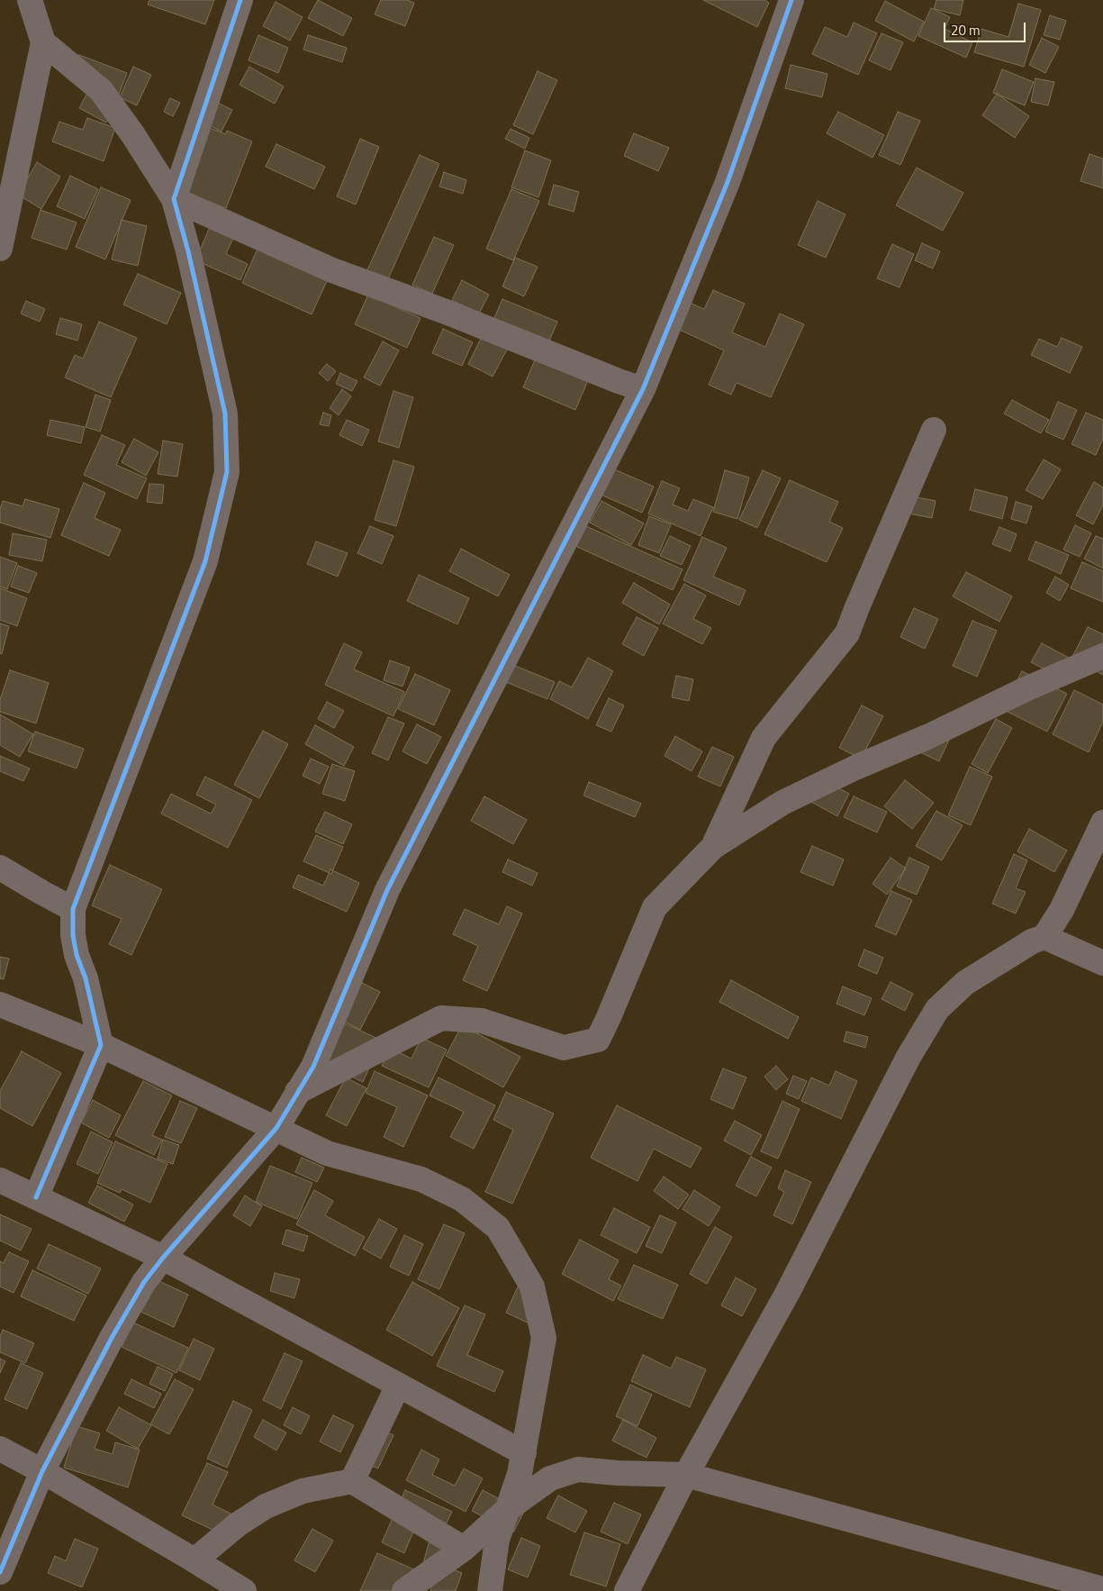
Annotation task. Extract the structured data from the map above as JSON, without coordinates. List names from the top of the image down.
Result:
{
  "scale_bar": "20 m"
}
